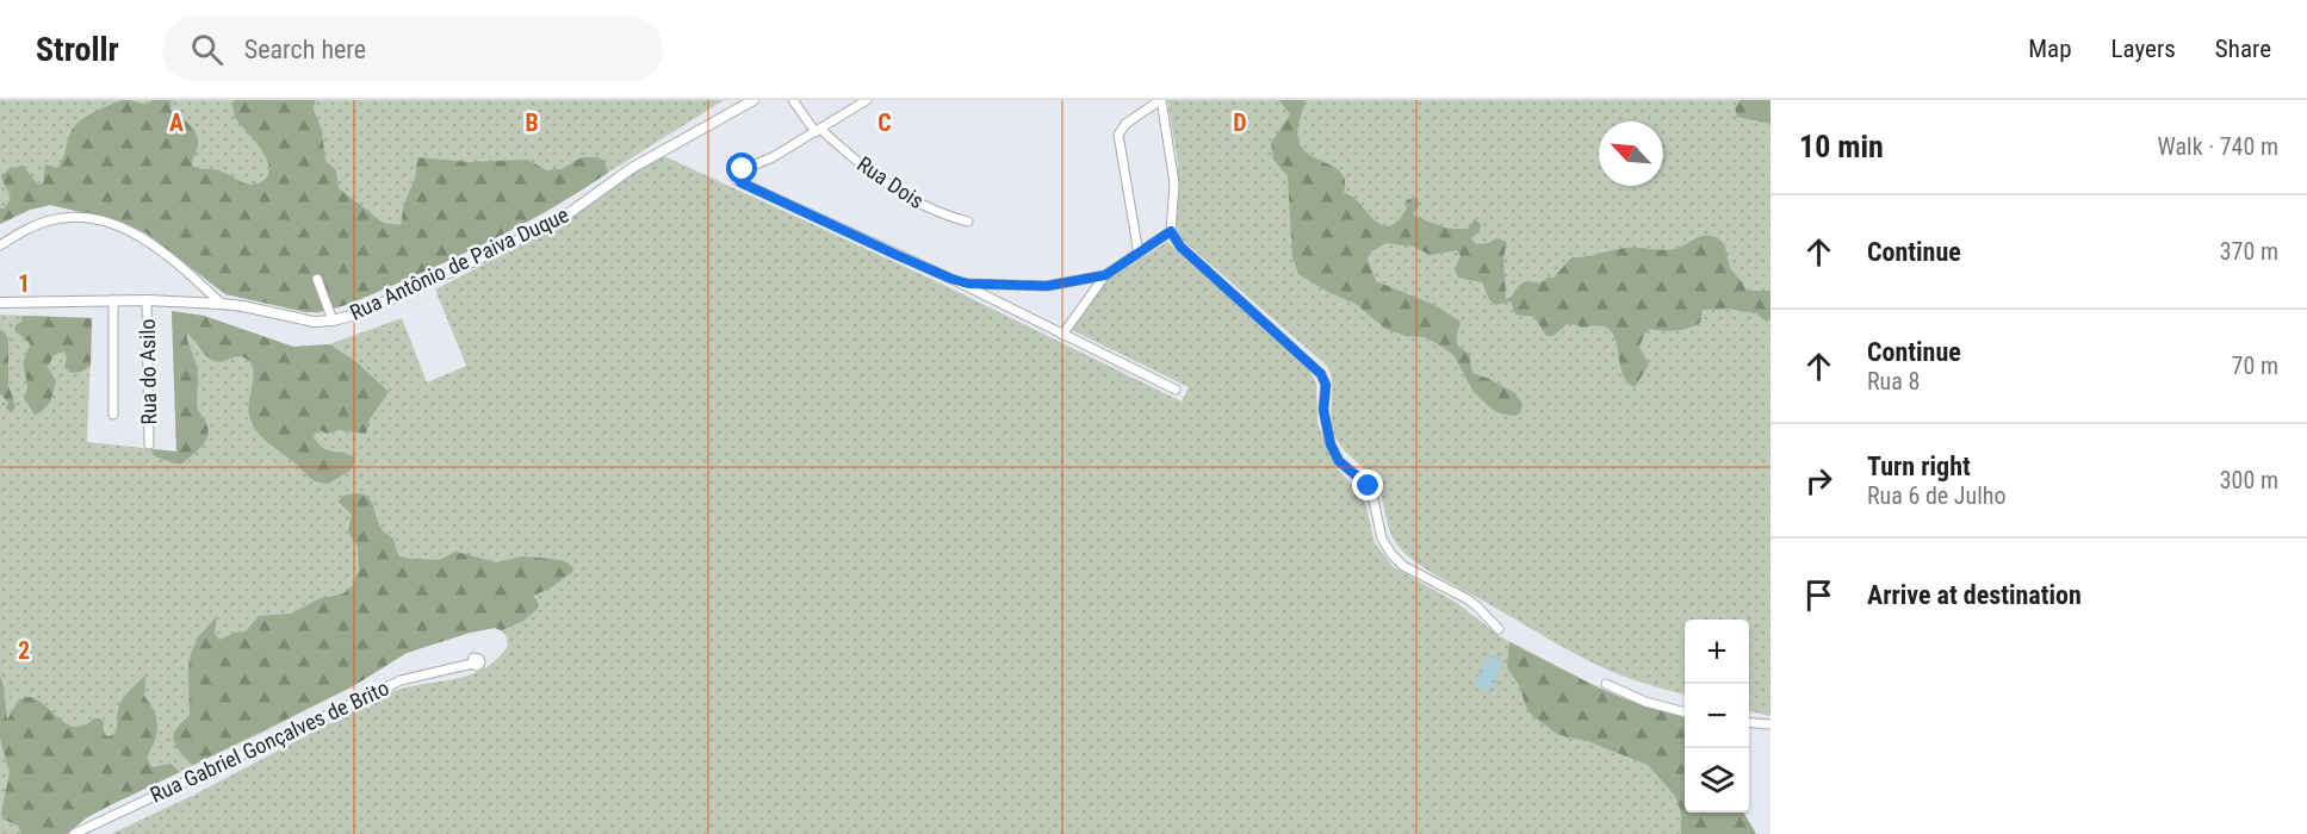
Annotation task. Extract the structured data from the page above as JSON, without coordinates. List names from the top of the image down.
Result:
{
  "streets": {
    "street": [
      "Rua Dois",
      "Rua Antônio de Paiva Duque",
      "Rua do Asilo",
      "Rua Gabriel Gonçalves de Brito"
    ]
  },
  "crossings": [
    ["Rua Antônio de Paiva Duque", "Rua do Asilo"]
  ],
  "north": "top left",
  "page": {
    "header": "Strollr",
    "search": "Search here",
    "nav": ["Map", "Layers", "Share"],
    "heading": ["10 min", "Walk · 740 m"],
    "list": [
      ["Continue", "370 m"],
      ["Continue", "Rua 8", "70 m"],
      ["Turn right", "Rua 6 de Julho", "300 m"],
      "Arrive at destination"
    ],
    "map_buttons": ["+", "−"]
  },
  "grid": {
    "columns": [
      "A",
      "B",
      "C",
      "D"
    ],
    "rows": ["1", "2"]
  }
}
